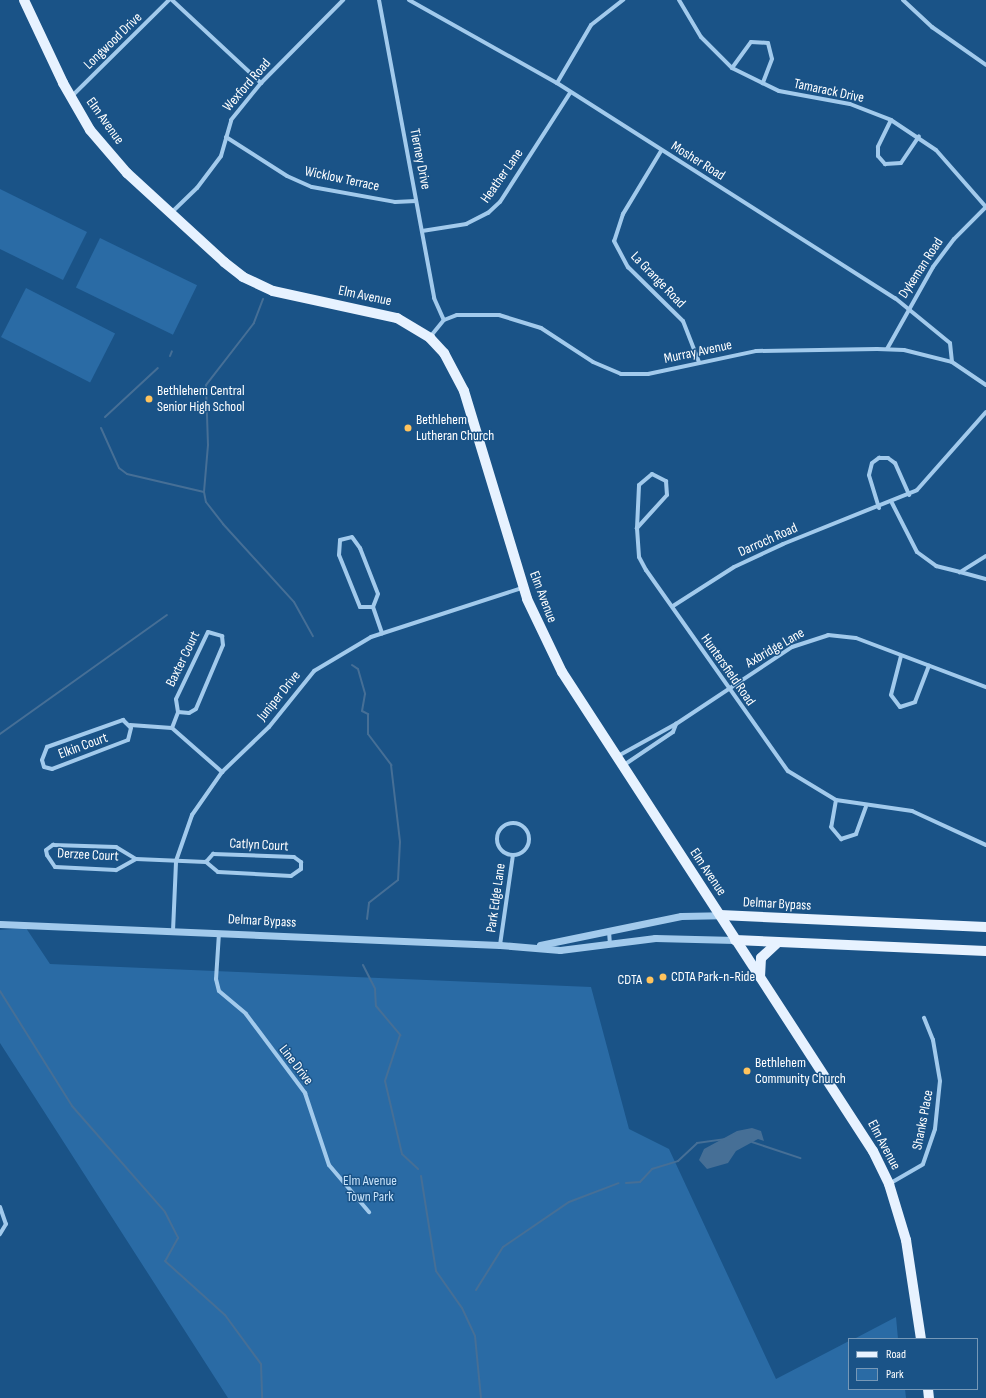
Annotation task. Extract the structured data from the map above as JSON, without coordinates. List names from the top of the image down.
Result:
{
  "streets": {
    "main road": ["Elm Avenue", "Delmar Bypass"],
    "street": [
      "Longwood Drive",
      "Wexford Road",
      "Tamarack Drive",
      "Tierney Drive",
      "Mosher Road",
      "Heather Lane",
      "Wicklow Terrace",
      "Dykeman Road",
      "La Grange Road",
      "Murray Avenue",
      "Darroch Road",
      "Axbridge Lane",
      "Baxter Court",
      "Huntersfield Road",
      "Juniper Drive",
      "Elkin Court",
      "Catlyn Court",
      "Derzee Court",
      "Park Edge Lane",
      "Line Drive",
      "Shanks Place"
    ]
  },
  "crossings": [
    ["Longwood Drive", "Elm Avenue"],
    ["Wexford Road", "Elm Avenue"],
    ["Wexford Road", "Wicklow Terrace"],
    ["Tamarack Drive", "Dykeman Road"],
    ["Elm Avenue", "Axbridge Lane"],
    ["Elm Avenue", "Juniper Drive"],
    ["Elm Avenue", "Delmar Bypass"],
    ["Elm Avenue", "Shanks Place"],
    ["Tierney Drive", "Heather Lane"],
    ["Tierney Drive", "Wicklow Terrace"],
    ["Tierney Drive", "Murray Avenue"],
    ["Mosher Road", "Heather Lane"],
    ["Mosher Road", "Dykeman Road"],
    ["Mosher Road", "La Grange Road"],
    ["Mosher Road", "Murray Avenue"],
    ["Dykeman Road", "Murray Avenue"],
    ["La Grange Road", "Murray Avenue"],
    ["Darroch Road", "Huntersfield Road"],
    ["Axbridge Lane", "Huntersfield Road"],
    ["Baxter Court", "Elkin Court"],
    ["Juniper Drive", "Catlyn Court"],
    ["Juniper Drive", "Derzee Court"],
    ["Juniper Drive", "Delmar Bypass"],
    ["Catlyn Court", "Derzee Court"],
    ["Park Edge Lane", "Delmar Bypass"],
    ["Delmar Bypass", "Line Drive"]
  ],
  "parks": ["Elm Avenue Town Park"],
  "places": [
    "Bethlehem Central Senior High School",
    "Bethlehem Lutheran Church",
    "CDTA Park-n-Ride",
    "CDTA",
    "Bethlehem Community Church"
  ],
  "legend": ["Road", "Park"]
}
